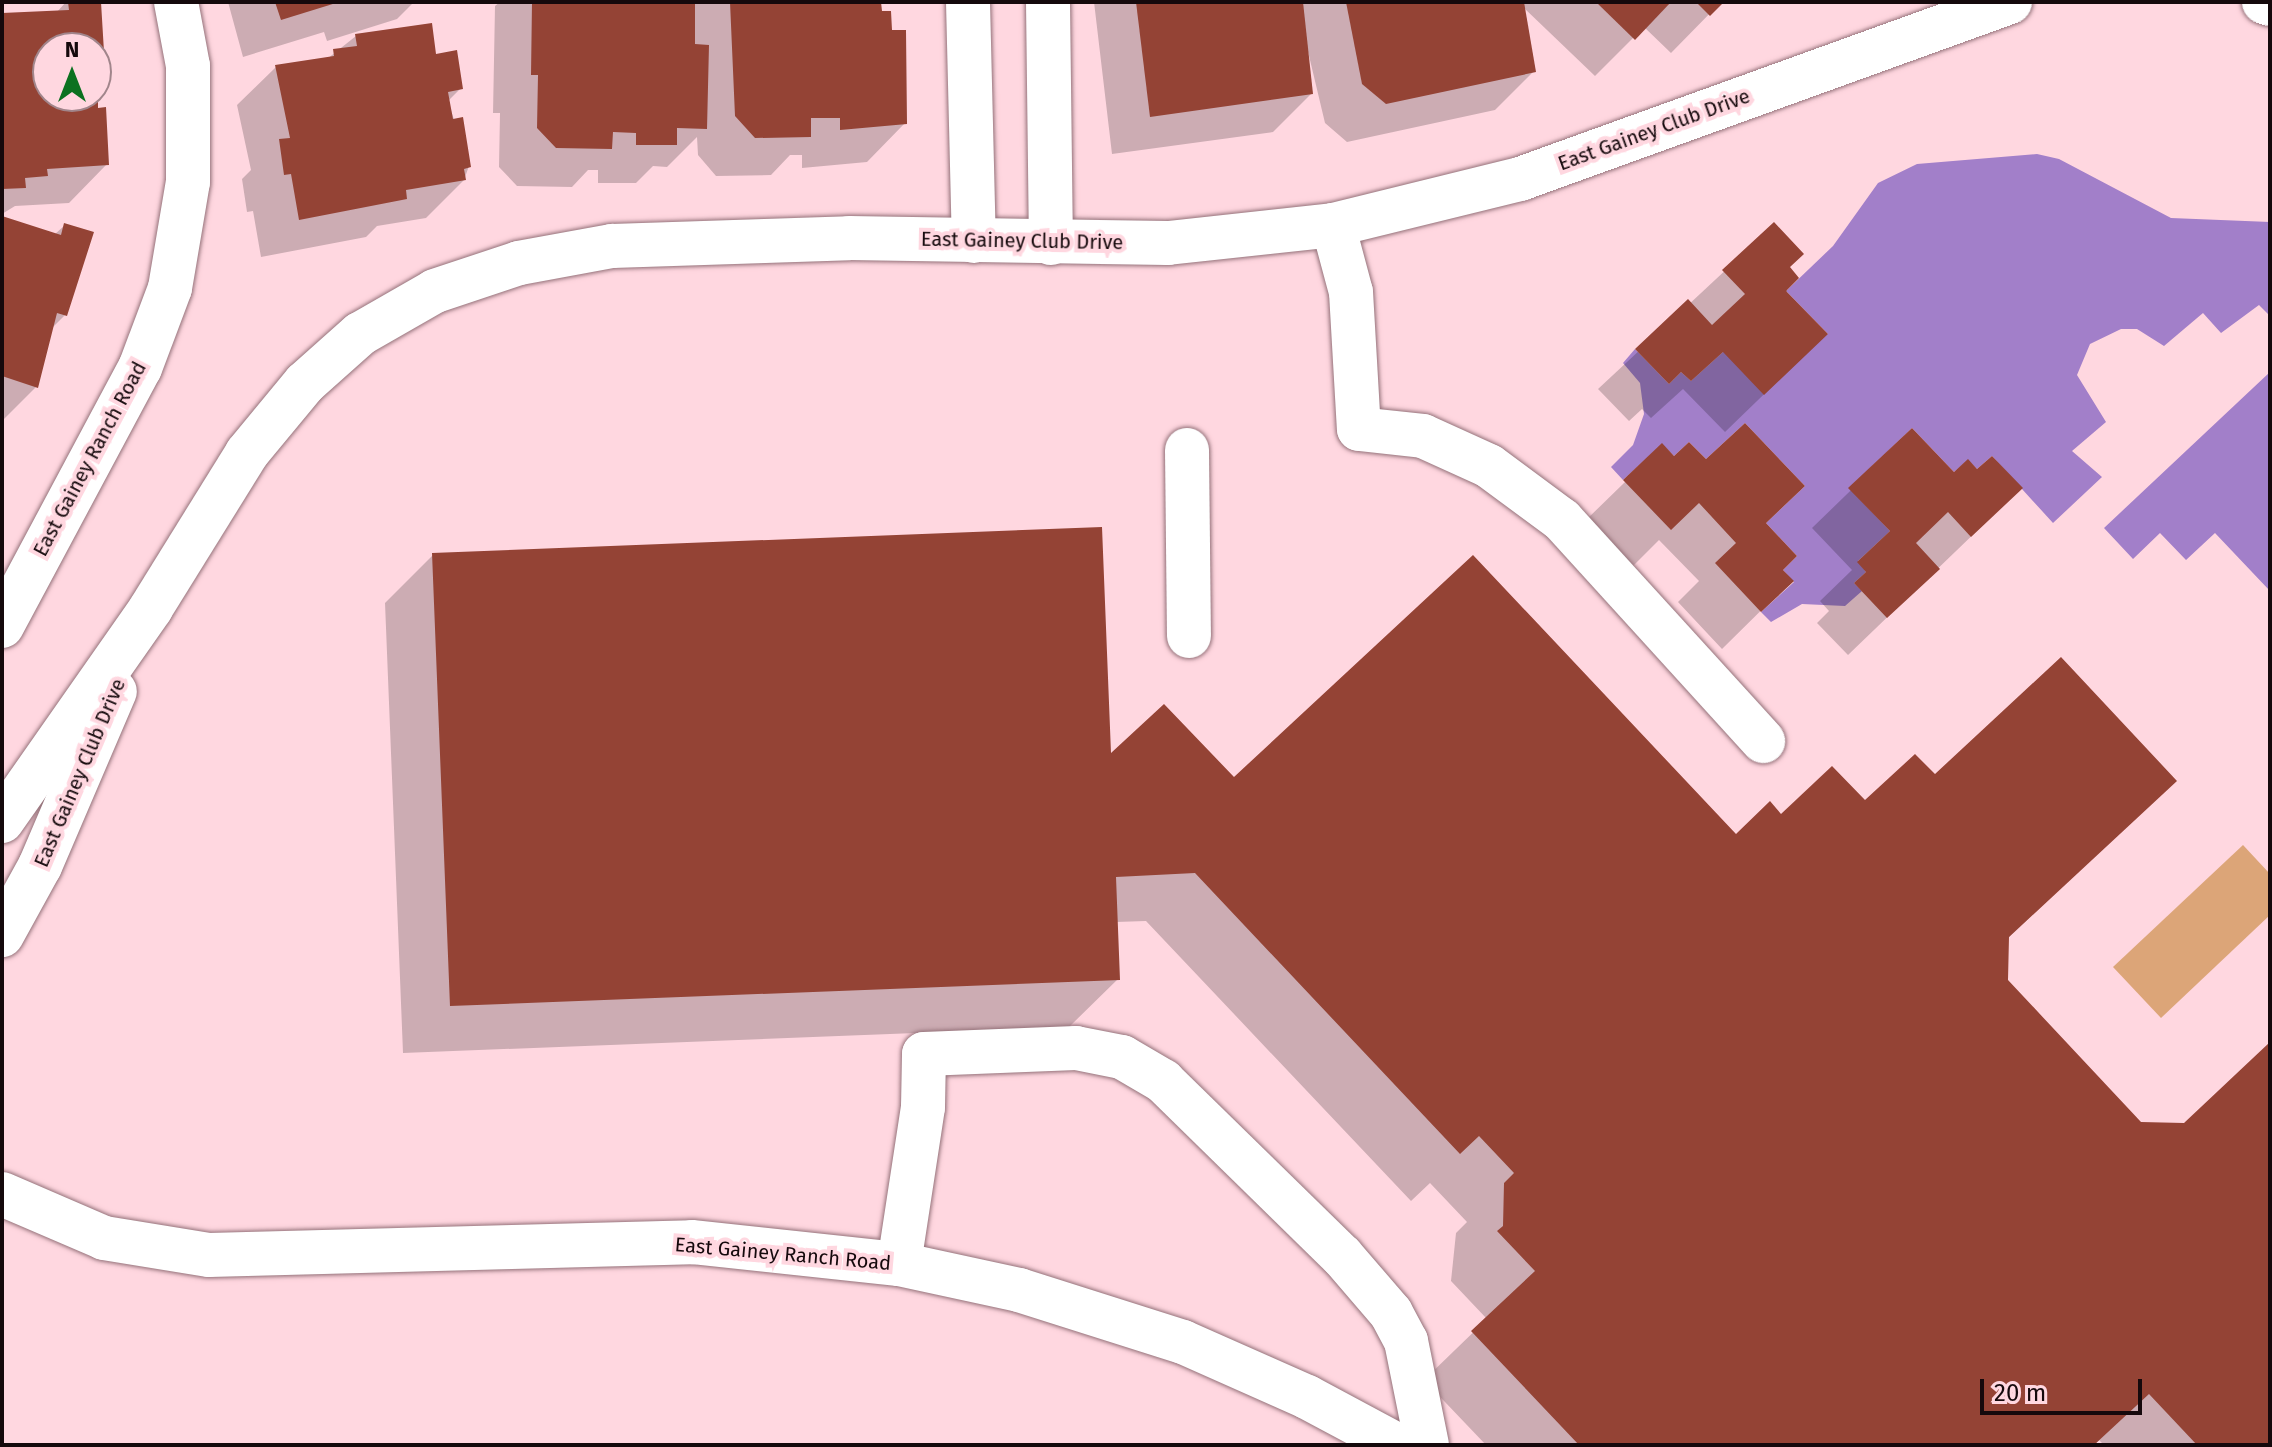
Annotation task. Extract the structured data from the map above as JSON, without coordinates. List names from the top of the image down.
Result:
{
  "streets": {
    "street": ["East Gainey Club Drive", "East Gainey Ranch Road"]
  },
  "scale_bar": "20 m",
  "north": "top"
}
